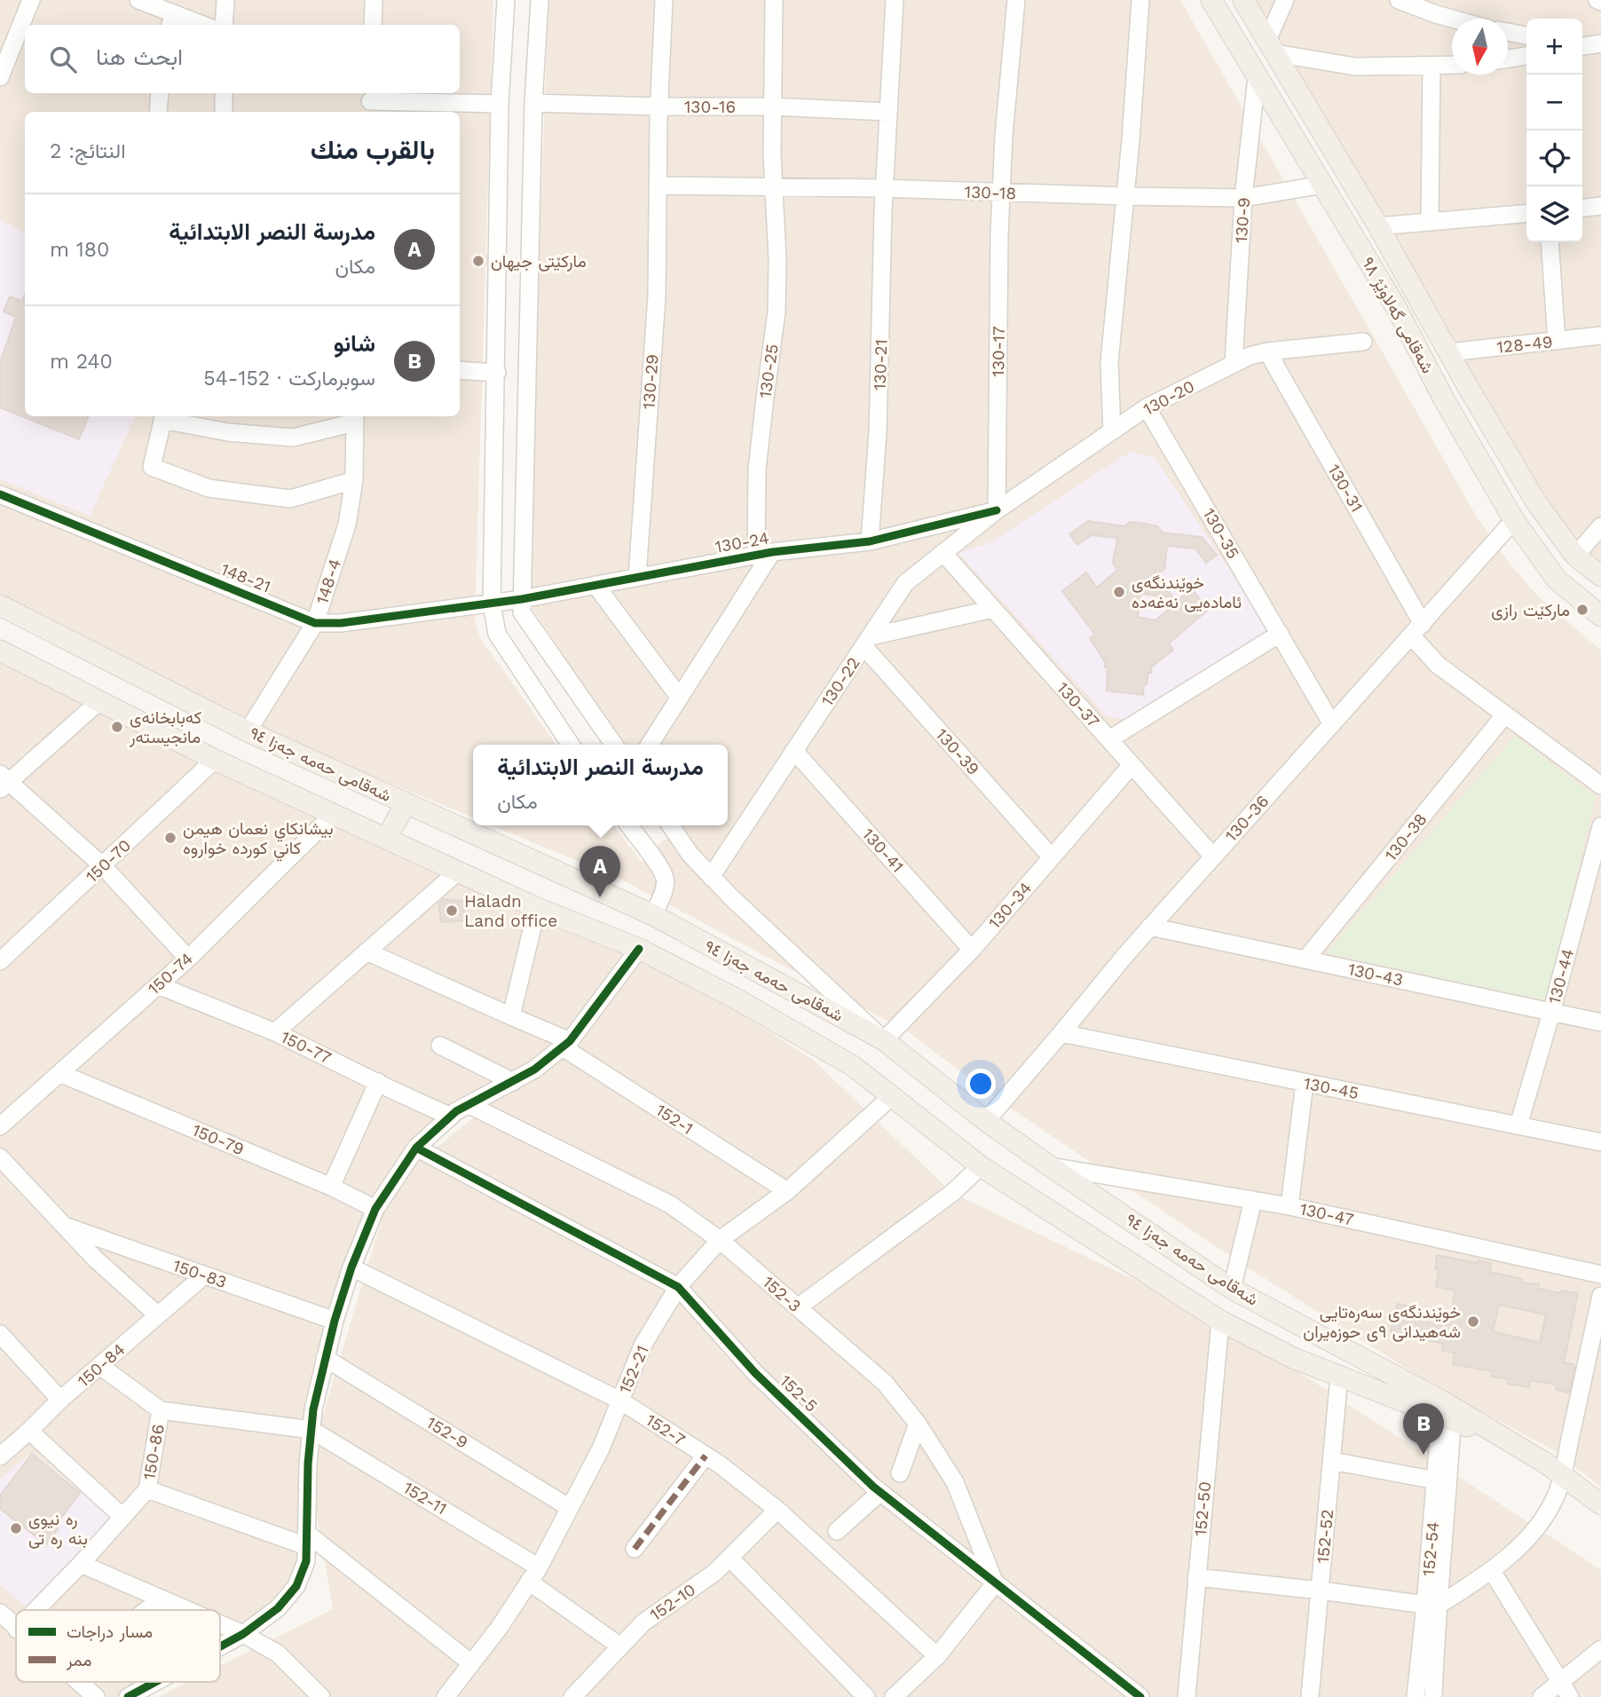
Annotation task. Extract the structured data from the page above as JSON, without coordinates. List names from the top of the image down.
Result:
{
  "streets": {
    "main road": ["شەقامی گەلاوێژ ٩٨", "شەقامی حەمە جەزا ٩٤"],
    "street": [
      "130-16",
      "130-18",
      "130-9",
      "128-49",
      "130-17",
      "130-21",
      "130-25",
      "130-29",
      "130-20",
      "130-31",
      "130-35",
      "130-24",
      "148-21",
      "148-4",
      "130-22",
      "130-37",
      "130-39",
      "130-36",
      "130-38",
      "130-41",
      "150-70",
      "130-34",
      "150-74",
      "130-43",
      "130-44",
      "150-77",
      "130-45",
      "152-1",
      "150-79",
      "130-47",
      "150-83",
      "152-3",
      "150-84",
      "152-21",
      "152-5",
      "152-7",
      "152-9",
      "150-86",
      "152-11",
      "152-50",
      "152-52",
      "152-54",
      "152-10"
    ]
  },
  "crossings": [
    ["130-16", "130-21"],
    ["130-16", "130-25"],
    ["130-16", "130-29"],
    ["130-18", "130-9"],
    ["130-18", "شەقامی گەلاوێژ ٩٨"],
    ["130-18", "130-17"],
    ["130-18", "130-21"],
    ["130-18", "130-25"],
    ["130-18", "130-29"],
    ["130-9", "شەقامی گەلاوێژ ٩٨"],
    ["130-9", "130-20"],
    ["شەقامی گەلاوێژ ٩٨", "128-49"],
    ["شەقامی گەلاوێژ ٩٨", "130-36"],
    ["130-17", "130-20"],
    ["130-17", "130-24"],
    ["130-17", "130-22"],
    ["130-21", "130-24"],
    ["130-25", "130-24"],
    ["130-29", "130-24"],
    ["130-20", "130-31"],
    ["130-20", "130-35"],
    ["130-20", "130-24"],
    ["130-20", "130-22"],
    ["130-31", "130-36"],
    ["130-31", "130-38"],
    ["130-35", "130-36"],
    ["130-24", "148-21"],
    ["130-24", "130-22"],
    ["148-21", "148-4"],
    ["148-4", "شەقامی حەمە جەزا ٩٤"],
    ["130-22", "130-37"],
    ["130-22", "130-39"],
    ["130-22", "130-41"],
    ["130-37", "130-36"],
    ["130-37", "130-34"],
    ["130-39", "130-34"],
    ["شەقامی حەمە جەزا ٩٤", "130-36"],
    ["شەقامی حەمە جەزا ٩٤", "150-70"],
    ["شەقامی حەمە جەزا ٩٤", "130-34"],
    ["شەقامی حەمە جەزا ٩٤", "150-74"],
    ["شەقامی حەمە جەزا ٩٤", "130-47"],
    ["شەقامی حەمە جەزا ٩٤", "152-21"],
    ["شەقامی حەمە جەزا ٩٤", "152-50"],
    ["شەقامی حەمە جەزا ٩٤", "152-52"],
    ["شەقامی حەمە جەزا ٩٤", "152-54"],
    ["130-36", "130-43"],
    ["130-36", "130-45"],
    ["130-38", "130-43"],
    ["130-41", "130-34"],
    ["150-74", "150-77"],
    ["150-74", "150-79"],
    ["130-43", "130-44"],
    ["130-44", "130-45"],
    ["152-1", "152-21"],
    ["150-83", "150-84"],
    ["152-3", "152-21"],
    ["152-3", "152-5"],
    ["152-21", "152-5"],
    ["152-21", "152-7"],
    ["152-21", "152-9"],
    ["152-21", "152-11"],
    ["152-7", "152-10"]
  ],
  "places": [
    "ماركێتی جیھان",
    "خوێندنگەی ئامادەیی نەغەدە",
    "مارکێت رازی",
    "كەبابخانەی مانجیستەر",
    "بيشانكاي نعمان هيمن كاني كورده خواروه",
    "Haladn Land office",
    "خوێندنگەی سەرەتایی شەهیدانی ٩ی حوزەیران",
    "ره نیوی بنه ره تی"
  ],
  "legend": ["مسار دراجات", "ممر"],
  "north": "bottom",
  "page": {
    "map_buttons": ["+", "−"],
    "search": "ابحث هنا",
    "heading": ["بالقرب منك", "النتائج: 2"],
    "list": [
      {
        "mark": "A",
        "name": "مدرسة النصر الابتدائية",
        "note": "مكان",
        "value": "180 m"
      },
      {
        "mark": "B",
        "name": "شانو",
        "note": "سوبرماركت · 152-54",
        "value": "240 m"
      }
    ],
    "popup": ["مدرسة النصر الابتدائية", "مكان"],
    "pins": ["A", "B"]
  }
}
